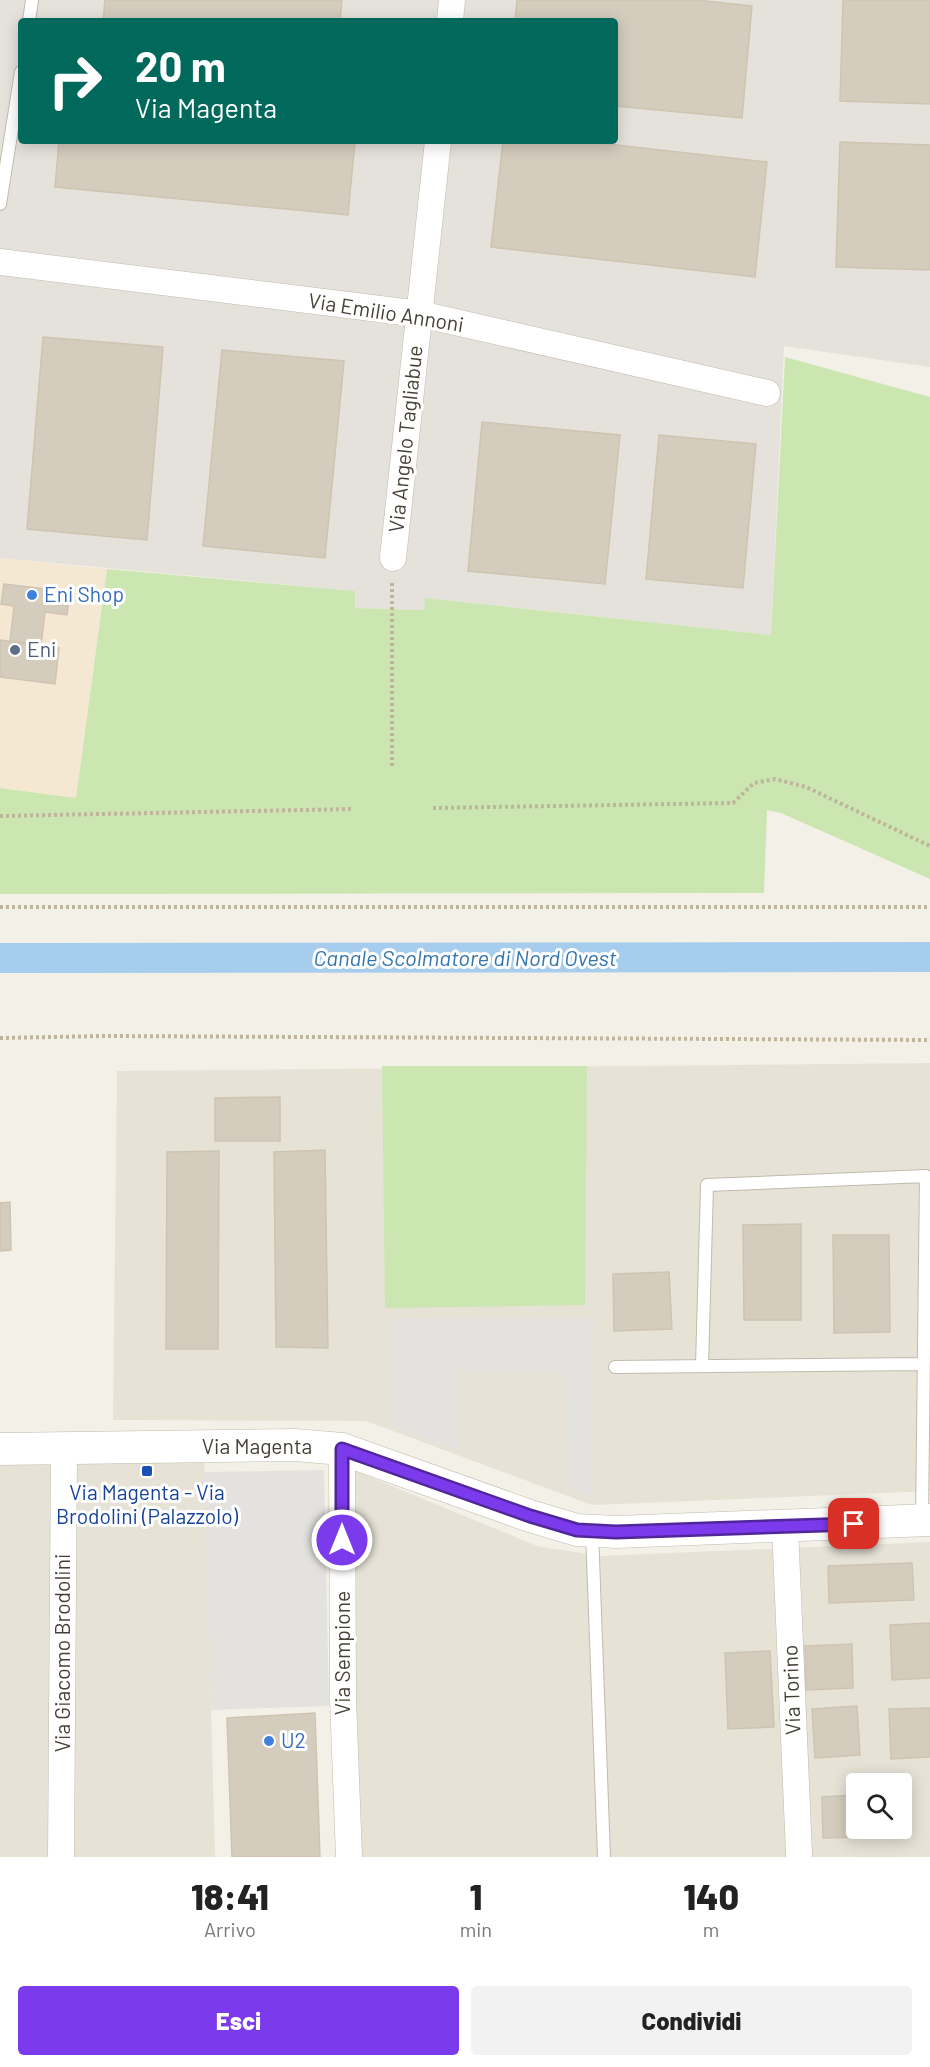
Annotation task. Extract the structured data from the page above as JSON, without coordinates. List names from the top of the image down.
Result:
{
  "streets": {
    "street": [
      "Via Emilio Annoni",
      "Via Angelo Tagliabue",
      "Via Magenta",
      "Via Giacomo Brodolini",
      "Via Sempione",
      "Via Torino"
    ]
  },
  "crossings": [
    ["Via Emilio Annoni", "Via Angelo Tagliabue"],
    ["Via Magenta", "Via Giacomo Brodolini"],
    ["Via Magenta", "Via Sempione"],
    ["Via Magenta", "Via Torino"]
  ],
  "water": ["Canale Scolmatore di Nord Ovest"],
  "places": {
    "other": ["Eni Shop", "Eni", "U2"],
    "transit": ["Via Magenta - Via Brodolini (Palazzolo)"]
  },
  "page": {
    "turn": ["20 m", "Via Magenta"],
    "eta": [
      "18:41",
      "Arrivo",
      "1",
      "min",
      "140",
      "m"
    ],
    "buttons": ["Esci", "Condividi"]
  }
}
